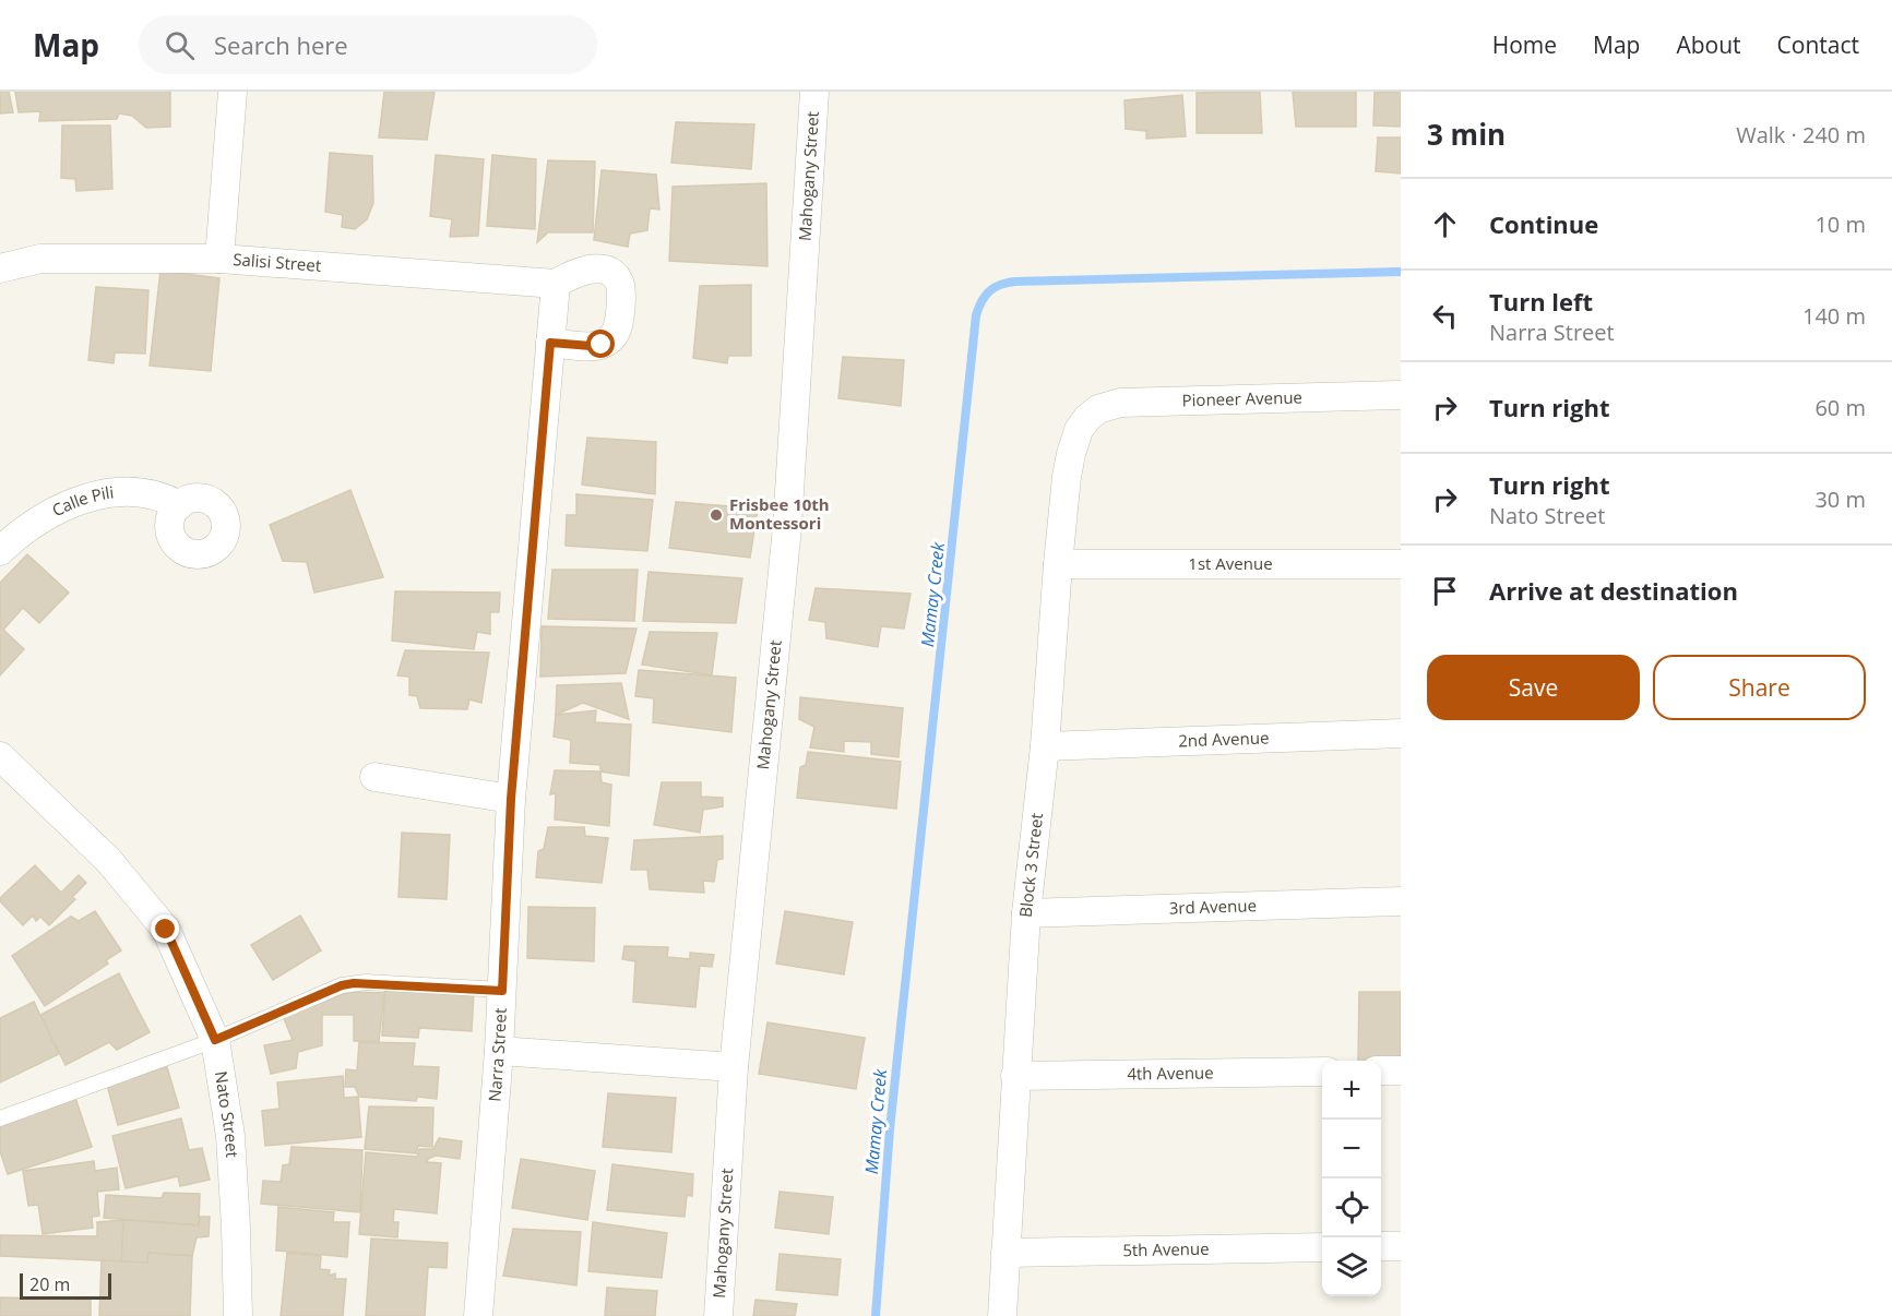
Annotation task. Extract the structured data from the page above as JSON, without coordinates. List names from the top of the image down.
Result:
{
  "streets": {
    "street": [
      "Mahogany Street",
      "Salisi Street",
      "Pioneer Avenue",
      "Calle Pili",
      "1st Avenue",
      "2nd Avenue",
      "Block 3 Street",
      "3rd Avenue",
      "Narra Street",
      "4th Avenue",
      "Nato Street",
      "5th Avenue"
    ]
  },
  "crossings": [
    ["Salisi Street", "Narra Street"],
    ["Pioneer Avenue", "Block 3 Street"],
    ["1st Avenue", "Block 3 Street"],
    ["2nd Avenue", "Block 3 Street"],
    ["Block 3 Street", "3rd Avenue"],
    ["Block 3 Street", "4th Avenue"],
    ["Block 3 Street", "5th Avenue"]
  ],
  "water": ["Mamay Creek"],
  "places": ["Frisbee 10th Montessori"],
  "scale_bar": "20 m",
  "page": {
    "header": "Map",
    "search": "Search here",
    "nav": [
      "Home",
      "Map",
      "About",
      "Contact"
    ],
    "heading": ["3 min", "Walk · 240 m"],
    "list": [
      ["Continue", "10 m"],
      ["Turn left", "Narra Street", "140 m"],
      ["Turn right", "60 m"],
      ["Turn right", "Nato Street", "30 m"],
      "Arrive at destination"
    ],
    "buttons": ["Save", "Share"],
    "map_buttons": ["+", "−"],
    "scale": "20 m"
  }
}
